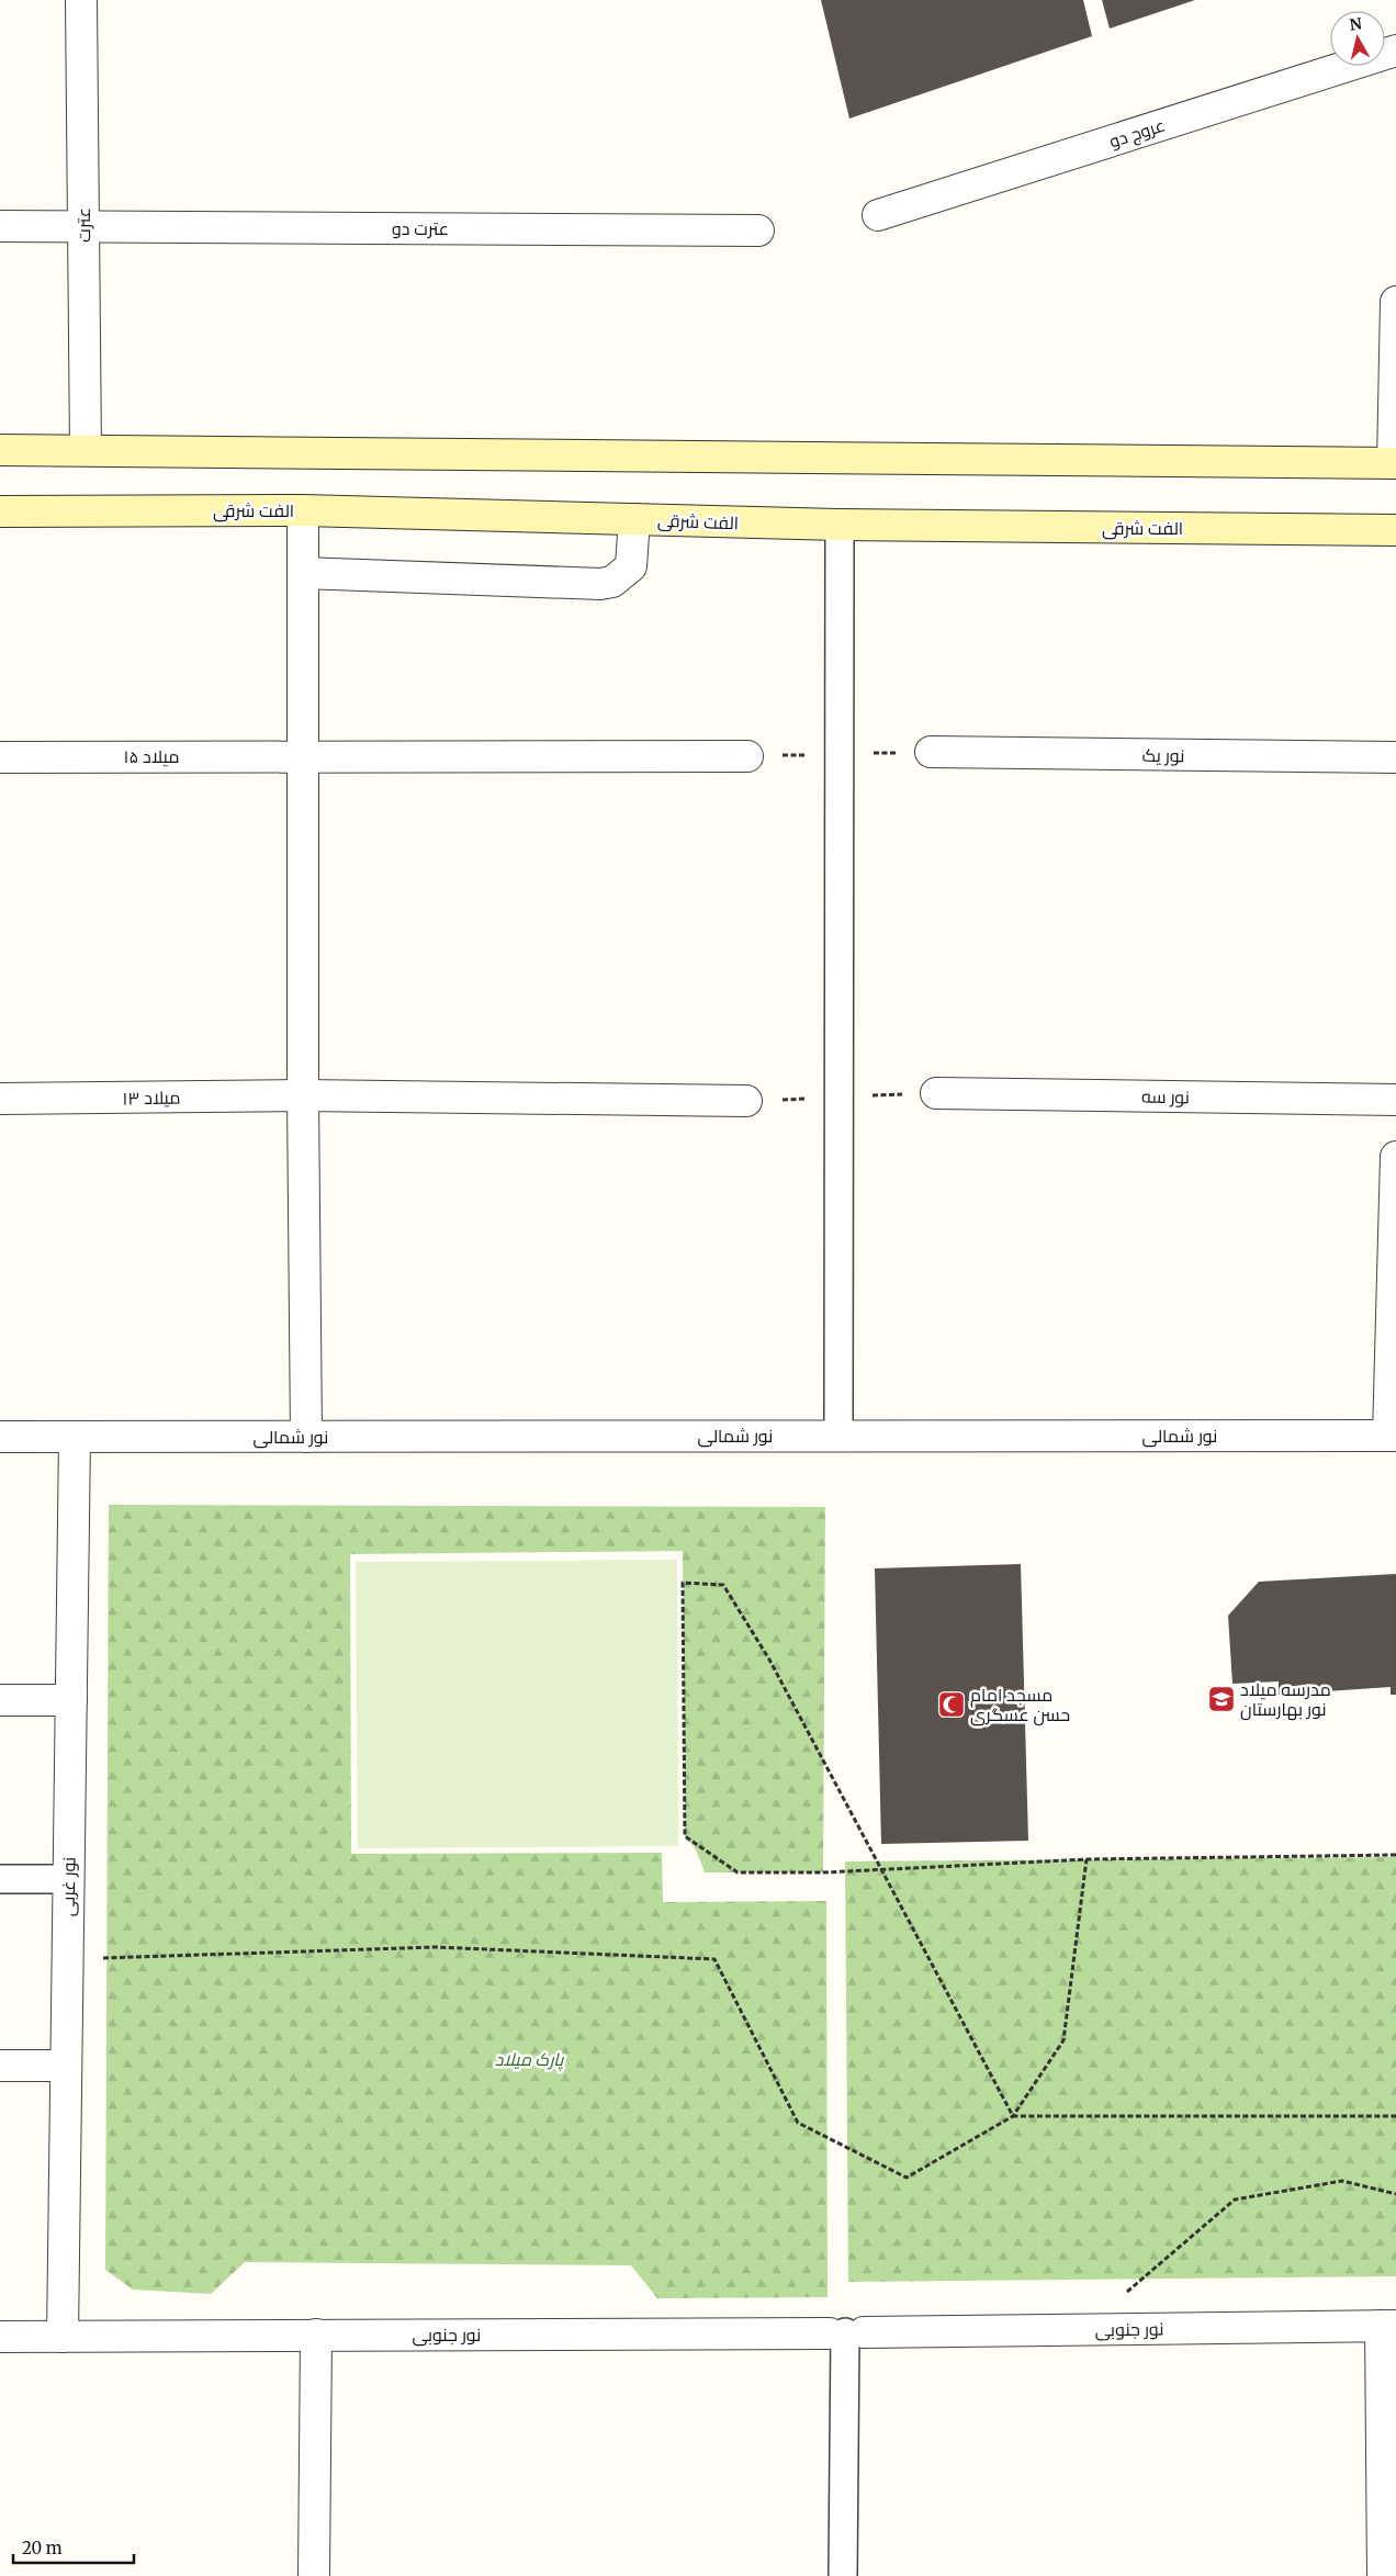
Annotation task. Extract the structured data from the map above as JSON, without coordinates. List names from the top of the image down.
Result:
{
  "streets": {
    "main road": ["الفت شرقی"],
    "street": [
      "عروج دو",
      "عترت",
      "عترت دو",
      "نور یک",
      "میلاد ۱۵",
      "نور سه",
      "میلاد ۱۳",
      "نور شمالی",
      "نور غربی",
      "نور جنوبی"
    ]
  },
  "crossings": [
    ["عترت", "عترت دو"],
    ["نور شمالی", "نور غربی"],
    ["نور غربی", "نور جنوبی"]
  ],
  "parks": ["پارک میلاد"],
  "places": {
    "school or university": ["مدرسه میلاد نور بهارستان"],
    "mosque": ["مسجد امام حسن عسگری"]
  },
  "scale_bar": "20 m",
  "north": "top"
}
